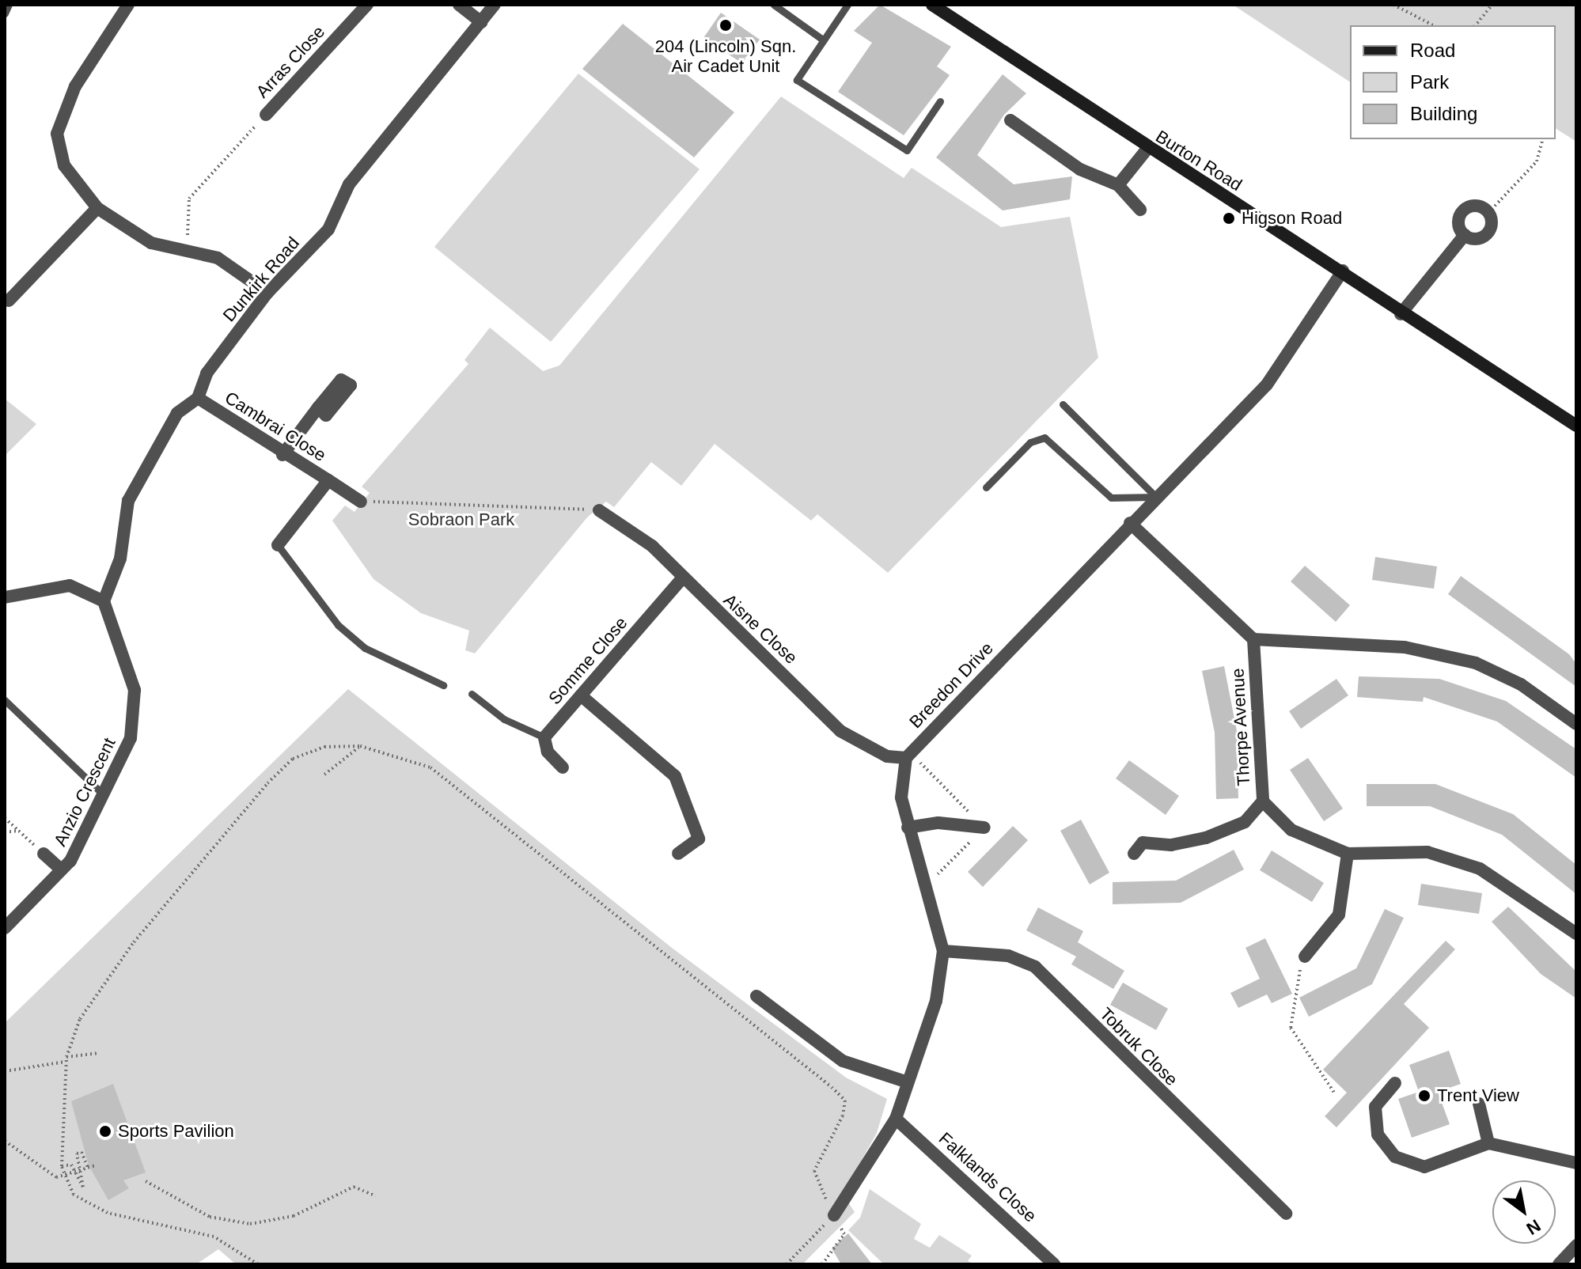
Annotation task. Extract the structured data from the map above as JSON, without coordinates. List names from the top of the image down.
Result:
{
  "streets": {
    "main road": ["Burton Road"],
    "street": [
      "Arras Close",
      "Dunkirk Road",
      "Cambrai Close",
      "Aisne Close",
      "Somme Close",
      "Breedon Drive",
      "Thorpe Avenue",
      "Anzio Crescent",
      "Tobruk Close",
      "Falklands Close"
    ]
  },
  "crossings": [
    ["Burton Road", "Breedon Drive"],
    ["Dunkirk Road", "Cambrai Close"],
    ["Dunkirk Road", "Anzio Crescent"],
    ["Aisne Close", "Somme Close"],
    ["Aisne Close", "Breedon Drive"]
  ],
  "parks": ["Sobraon Park"],
  "places": [
    "204 (Lincoln) Sqn. Air Cadet Unit",
    "Higson Road",
    "Trent View",
    "Sports Pavilion"
  ],
  "legend": ["Road", "Park", "Building"],
  "north": "bottom right"
}
